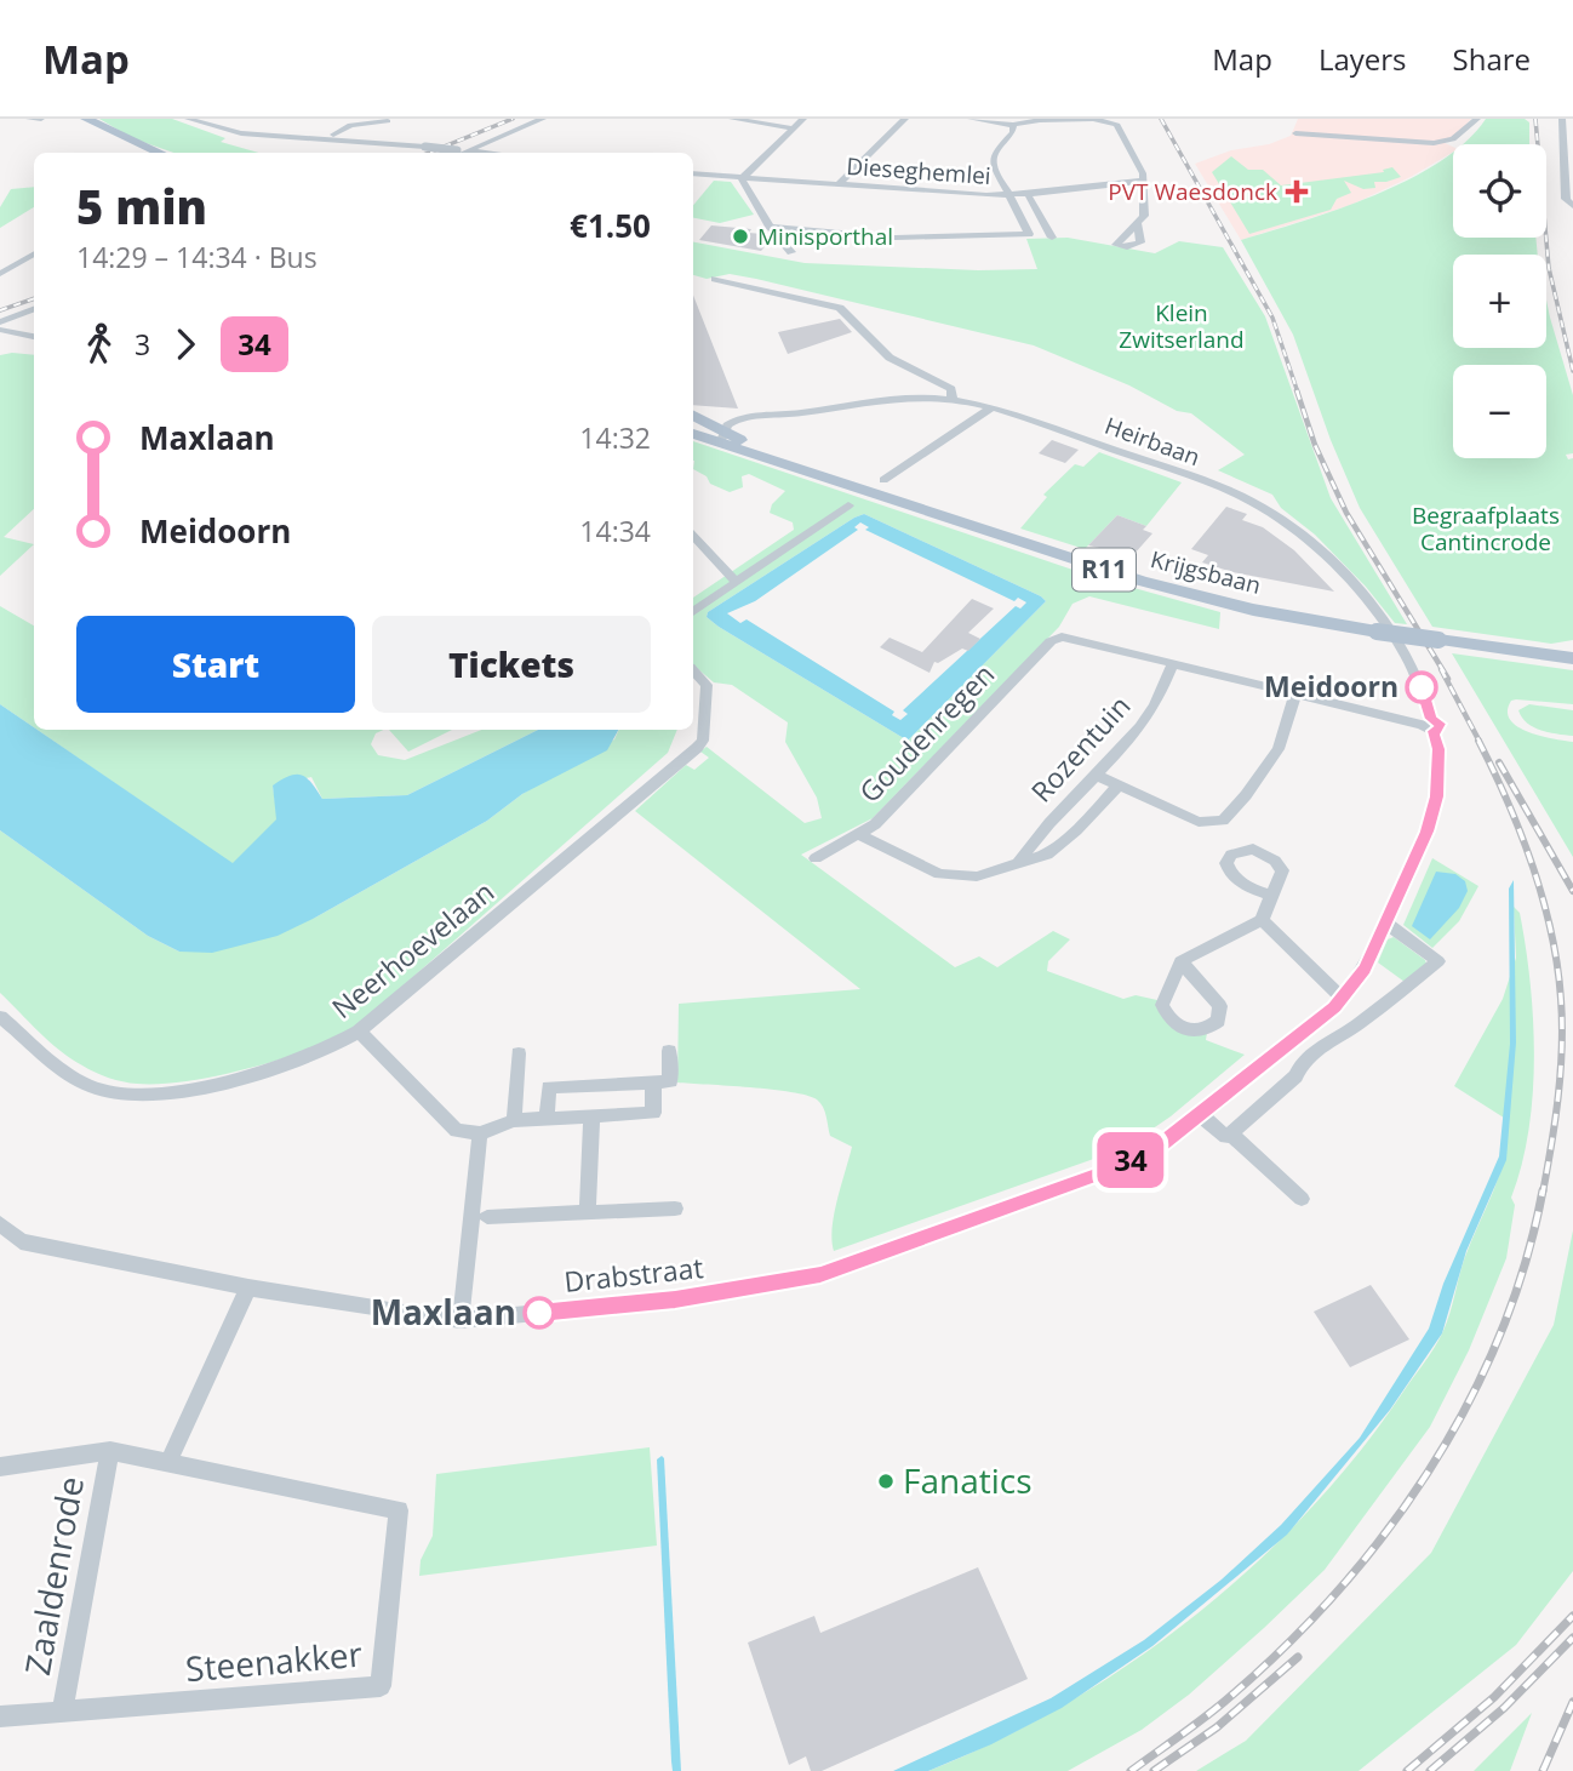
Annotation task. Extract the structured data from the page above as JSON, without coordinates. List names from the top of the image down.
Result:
{
  "streets": {
    "main road": ["R11", "Krijgsbaan"],
    "street": [
      "Dieseghemlei",
      "Heirbaan",
      "Goudenregen",
      "Rozentuin",
      "Neerhoevelaan",
      "Drabstraat",
      "Zaaldenrode",
      "Steenakker"
    ]
  },
  "crossings": [
    ["Heirbaan", "Krijgsbaan"],
    ["Heirbaan", "Drabstraat"],
    ["Goudenregen", "Rozentuin"],
    ["Zaaldenrode", "Steenakker"]
  ],
  "parks": ["Klein Zwitserland", "Begraafplaats Cantincrode"],
  "places": {
    "health": ["PVT Waesdonck"],
    "other": [
      "Minisporthal",
      "Meidoorn",
      "Maxlaan",
      "Fanatics"
    ]
  },
  "lines": ["bus line 34"],
  "page": {
    "header": "Map",
    "nav": ["Map", "Layers", "Share"],
    "on_map": "34",
    "map_buttons": ["+", "−"],
    "heading": ["5 min", "14:29 – 14:34 · Bus", "€1.50"],
    "legs": ["3", "34"],
    "list": [
      {
        "name": "Maxlaan",
        "value": "14:32"
      },
      {
        "name": "Meidoorn",
        "value": "14:34"
      }
    ],
    "buttons": ["Start", "Tickets"]
  }
}
